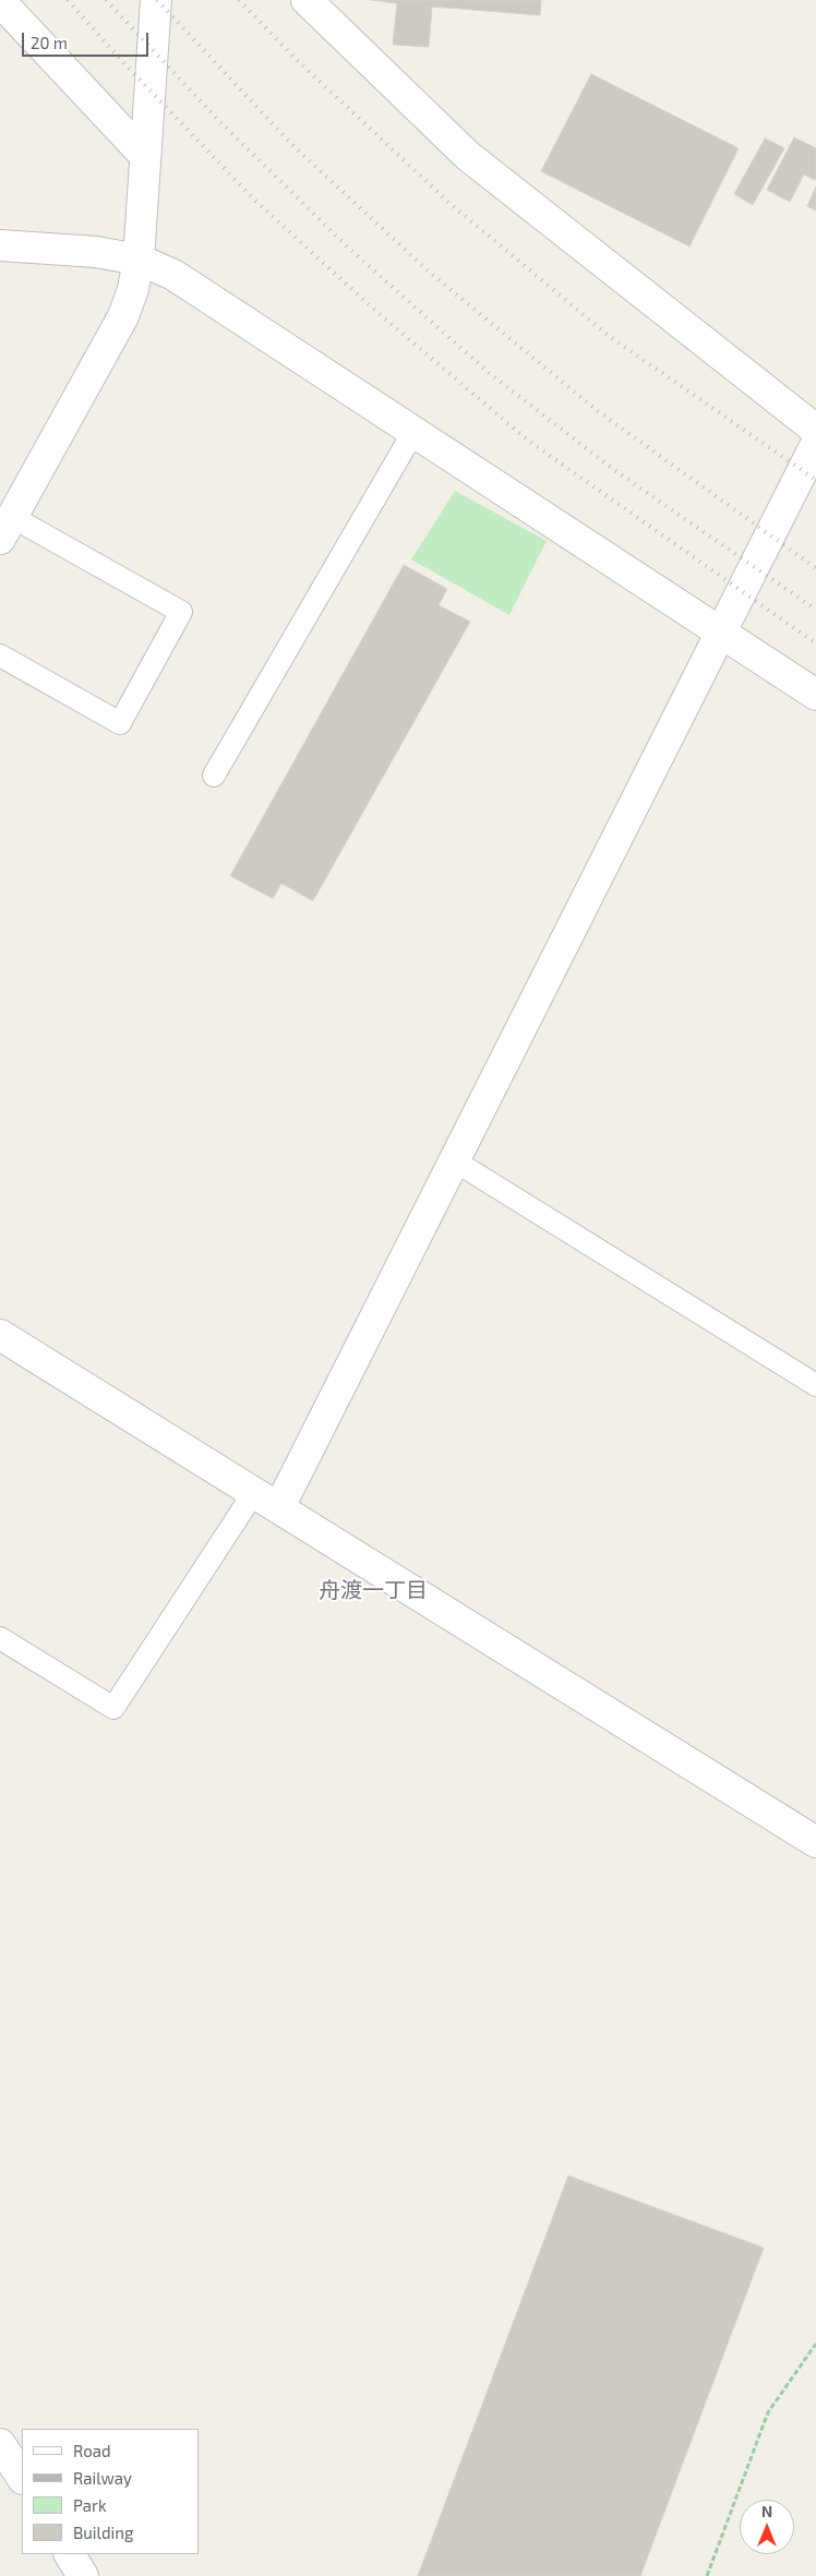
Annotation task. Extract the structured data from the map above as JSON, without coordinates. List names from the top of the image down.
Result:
{
  "districts": ["舟渡一丁目"],
  "legend": [
    "Road",
    "Railway",
    "Park",
    "Building"
  ],
  "scale_bar": "20 m",
  "north": "top"
}
